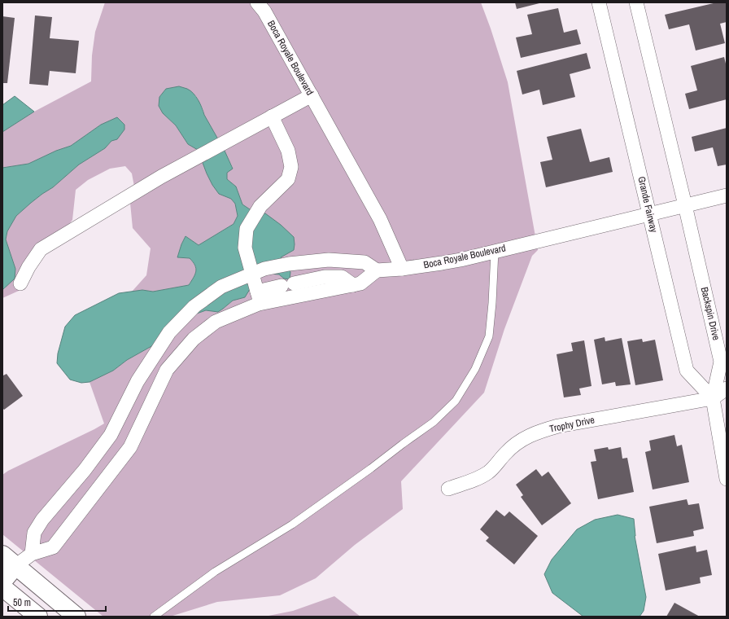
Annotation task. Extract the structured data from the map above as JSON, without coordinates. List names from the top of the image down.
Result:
{
  "streets": {
    "street": [
      "Boca Royale Boulevard",
      "Grande Fairway",
      "Backspin Drive",
      "Trophy Drive"
    ]
  },
  "crossings": [
    ["Boca Royale Boulevard", "Grande Fairway"],
    ["Boca Royale Boulevard", "Backspin Drive"],
    ["Grande Fairway", "Backspin Drive"],
    ["Grande Fairway", "Trophy Drive"],
    ["Backspin Drive", "Trophy Drive"]
  ],
  "scale_bar": "50 m"
}
